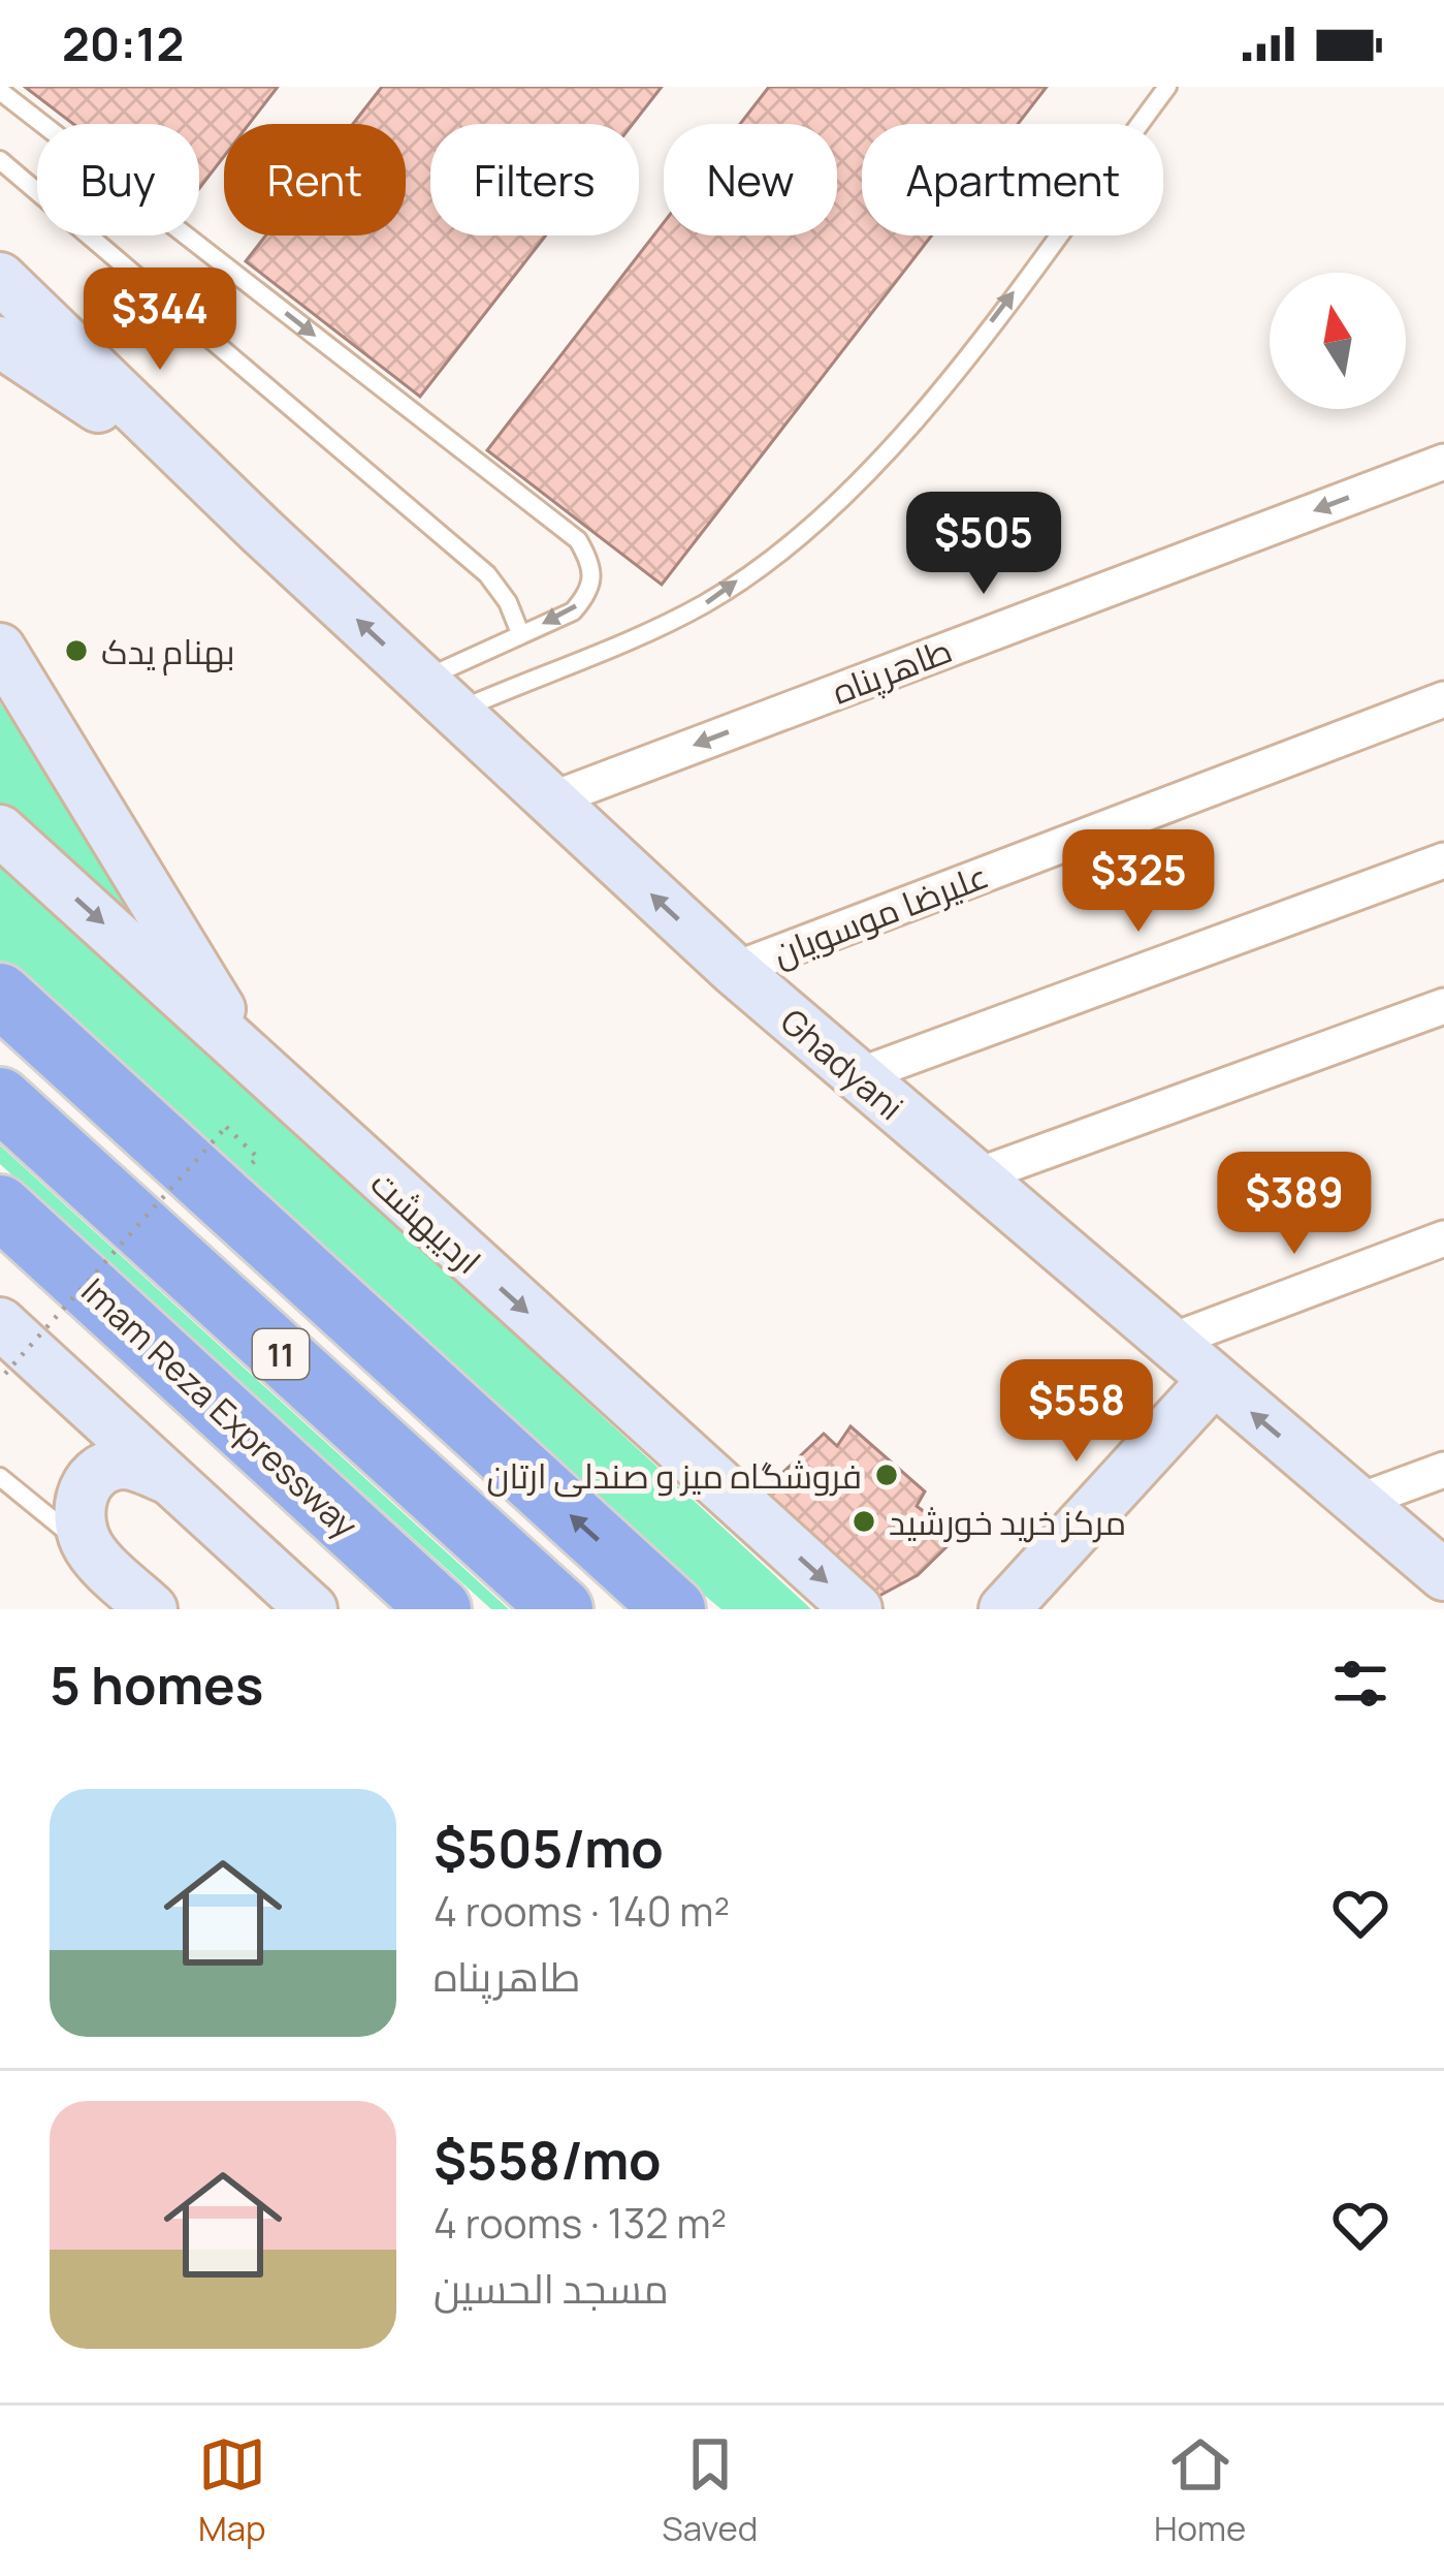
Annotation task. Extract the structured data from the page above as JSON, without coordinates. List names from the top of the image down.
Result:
{
  "streets": {
    "highway": ["11", "Imam Reza Expressway"],
    "main road": ["Ghadyani", "اردیبهشت"],
    "street": ["طاهرپناه", "علیرضا موسویان"]
  },
  "crossings": [
    ["طاهرپناه", "Ghadyani"],
    ["علیرضا موسویان", "Ghadyani"]
  ],
  "one_way": ["طاهرپناه"],
  "places": ["بهنام یدک", "فروشگاه میز و صندلی ارتان", "مرکز خرید خورشید"],
  "north": "top",
  "page": {
    "status": "20:12",
    "chip": [
      "Buy",
      "Rent",
      "Filters",
      "New",
      "Apartment"
    ],
    "price": [
      "$344",
      "$505",
      "$325",
      "$389",
      "$558"
    ],
    "heading": "5 homes",
    "list": [
      {
        "name": "$505/mo",
        "note": "4 rooms · 140 m² · طاهرپناه"
      },
      {
        "name": "$558/mo",
        "note": "4 rooms · 132 m² · مسجد الحسین"
      }
    ],
    "tabs": ["Map", "Saved", "Home"]
  }
}
